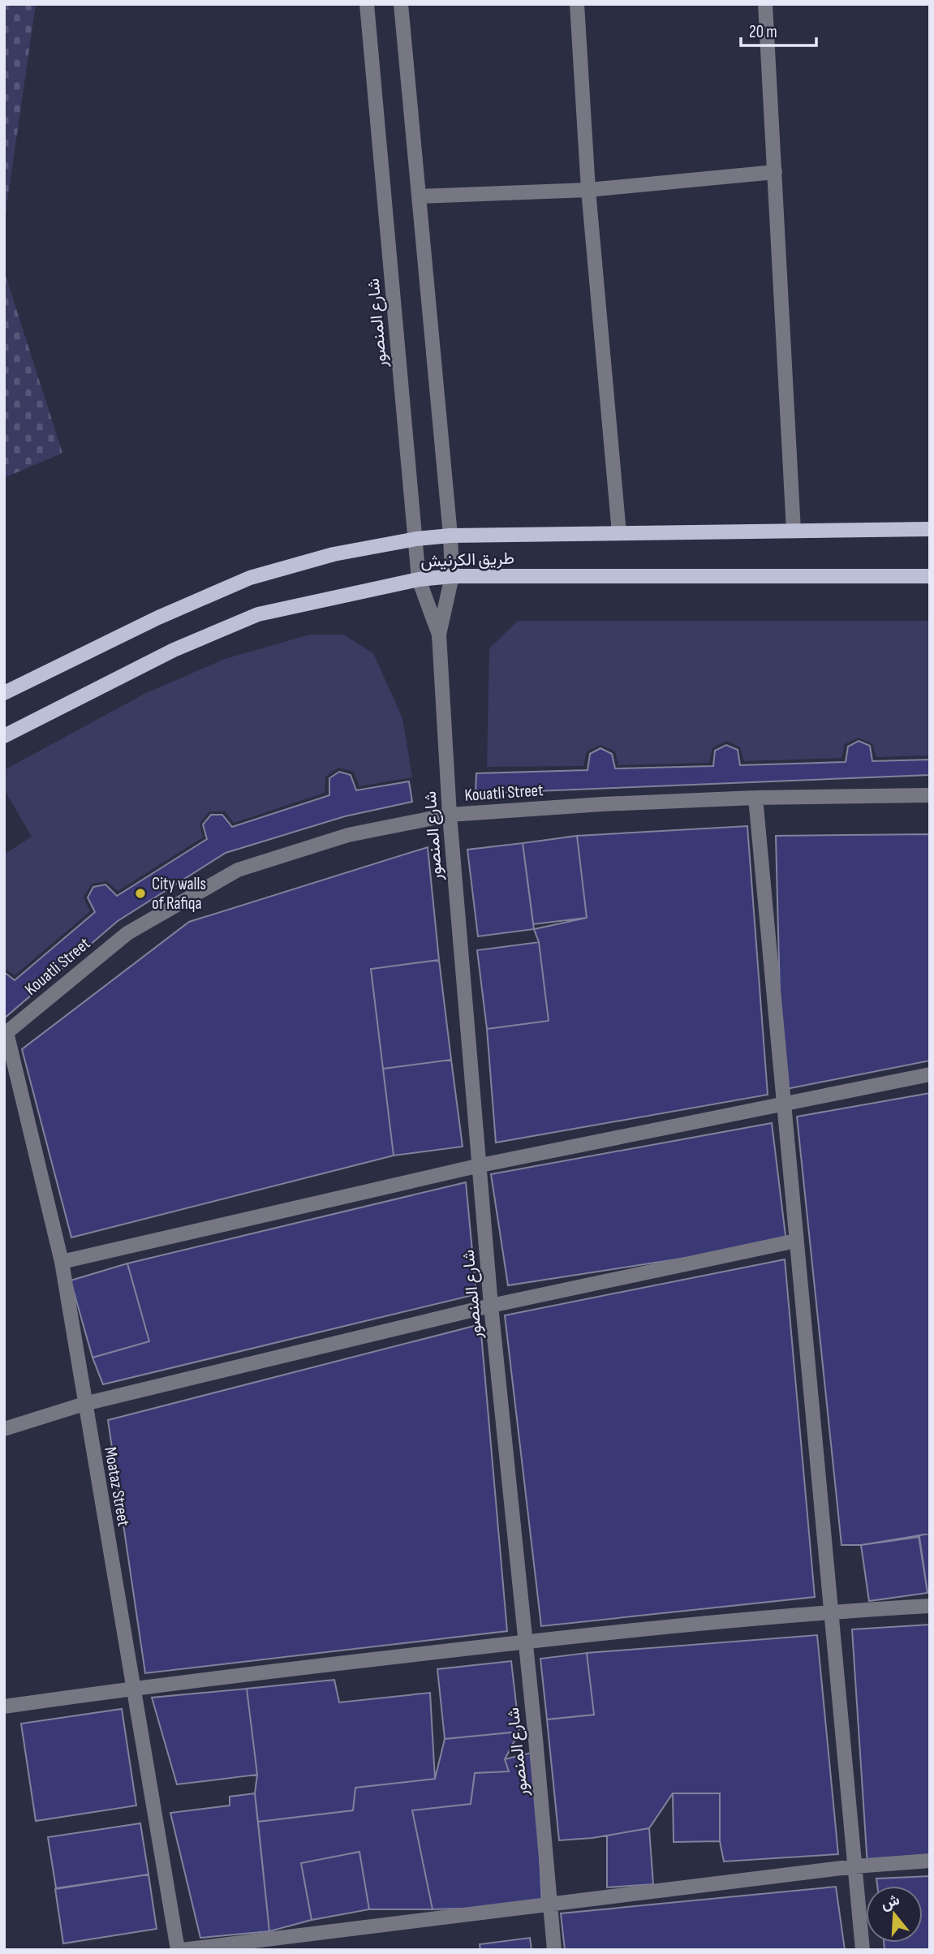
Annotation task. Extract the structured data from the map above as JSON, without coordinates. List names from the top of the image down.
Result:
{
  "streets": {
    "main road": ["طريق الكرنيش"],
    "street": ["شارع المنصور", "Kouatli Street", "Moataz Street"]
  },
  "crossings": [
    ["شارع المنصور", "طريق الكرنيش"],
    ["شارع المنصور", "Kouatli Street"],
    ["Kouatli Street", "Moataz Street"]
  ],
  "places": ["City walls of Rafiqa"],
  "scale_bar": "20 m",
  "north": "top"
}
